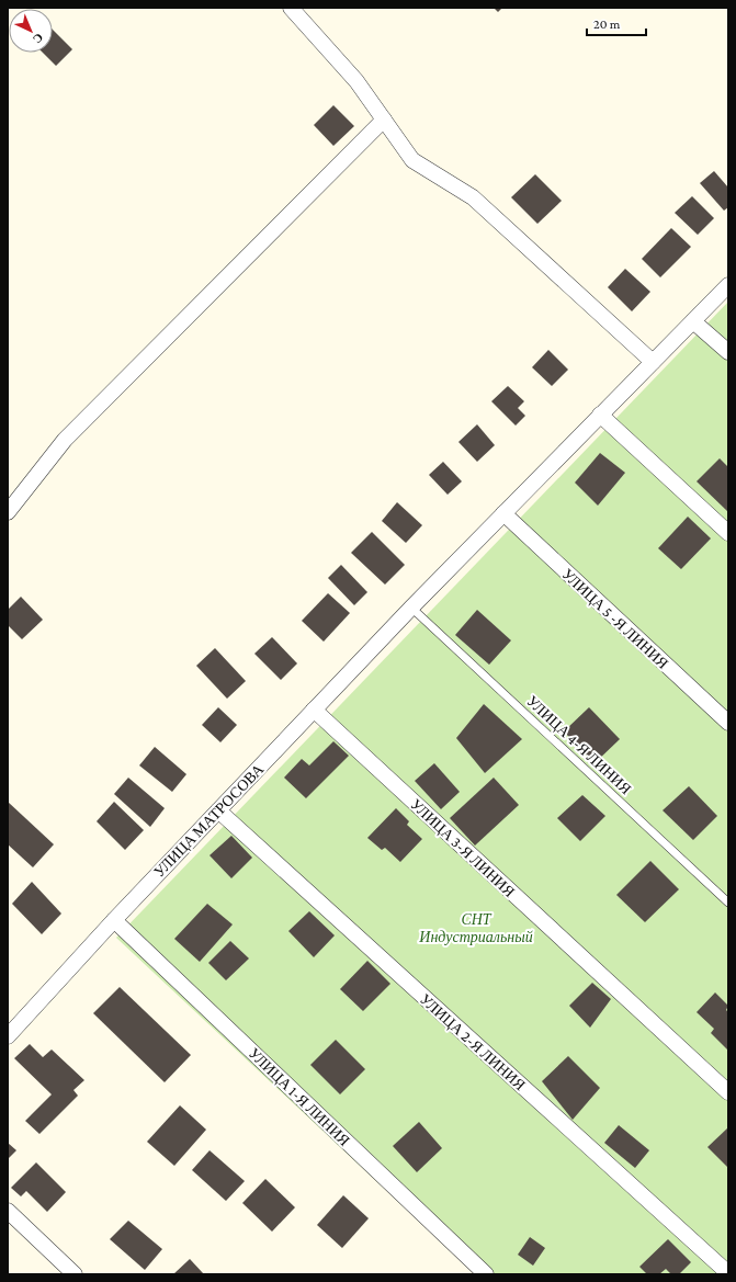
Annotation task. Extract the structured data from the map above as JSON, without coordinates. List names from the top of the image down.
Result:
{
  "streets": {
    "street": [
      "УЛИЦА 5 -Я ЛИНИЯ",
      "УЛИЦА МАТРОСОВА",
      "УЛИЦА 3-Я ЛИНИЯ",
      "УЛИЦА 2-Я ЛИНИЯ",
      "УЛИЦА 1-Я ЛИНИЯ"
    ],
    "lane": ["УЛИЦА 4-Я ЛИНИЯ"]
  },
  "crossings": [
    ["УЛИЦА 5 -Я ЛИНИЯ", "УЛИЦА МАТРОСОВА"],
    ["УЛИЦА 4-Я ЛИНИЯ", "УЛИЦА МАТРОСОВА"],
    ["УЛИЦА МАТРОСОВА", "УЛИЦА 3-Я ЛИНИЯ"],
    ["УЛИЦА МАТРОСОВА", "УЛИЦА 2-Я ЛИНИЯ"],
    ["УЛИЦА МАТРОСОВА", "УЛИЦА 1-Я ЛИНИЯ"]
  ],
  "parks": ["СНТ Индустриальный"],
  "scale_bar": "20 m",
  "north": "bottom right"
}
